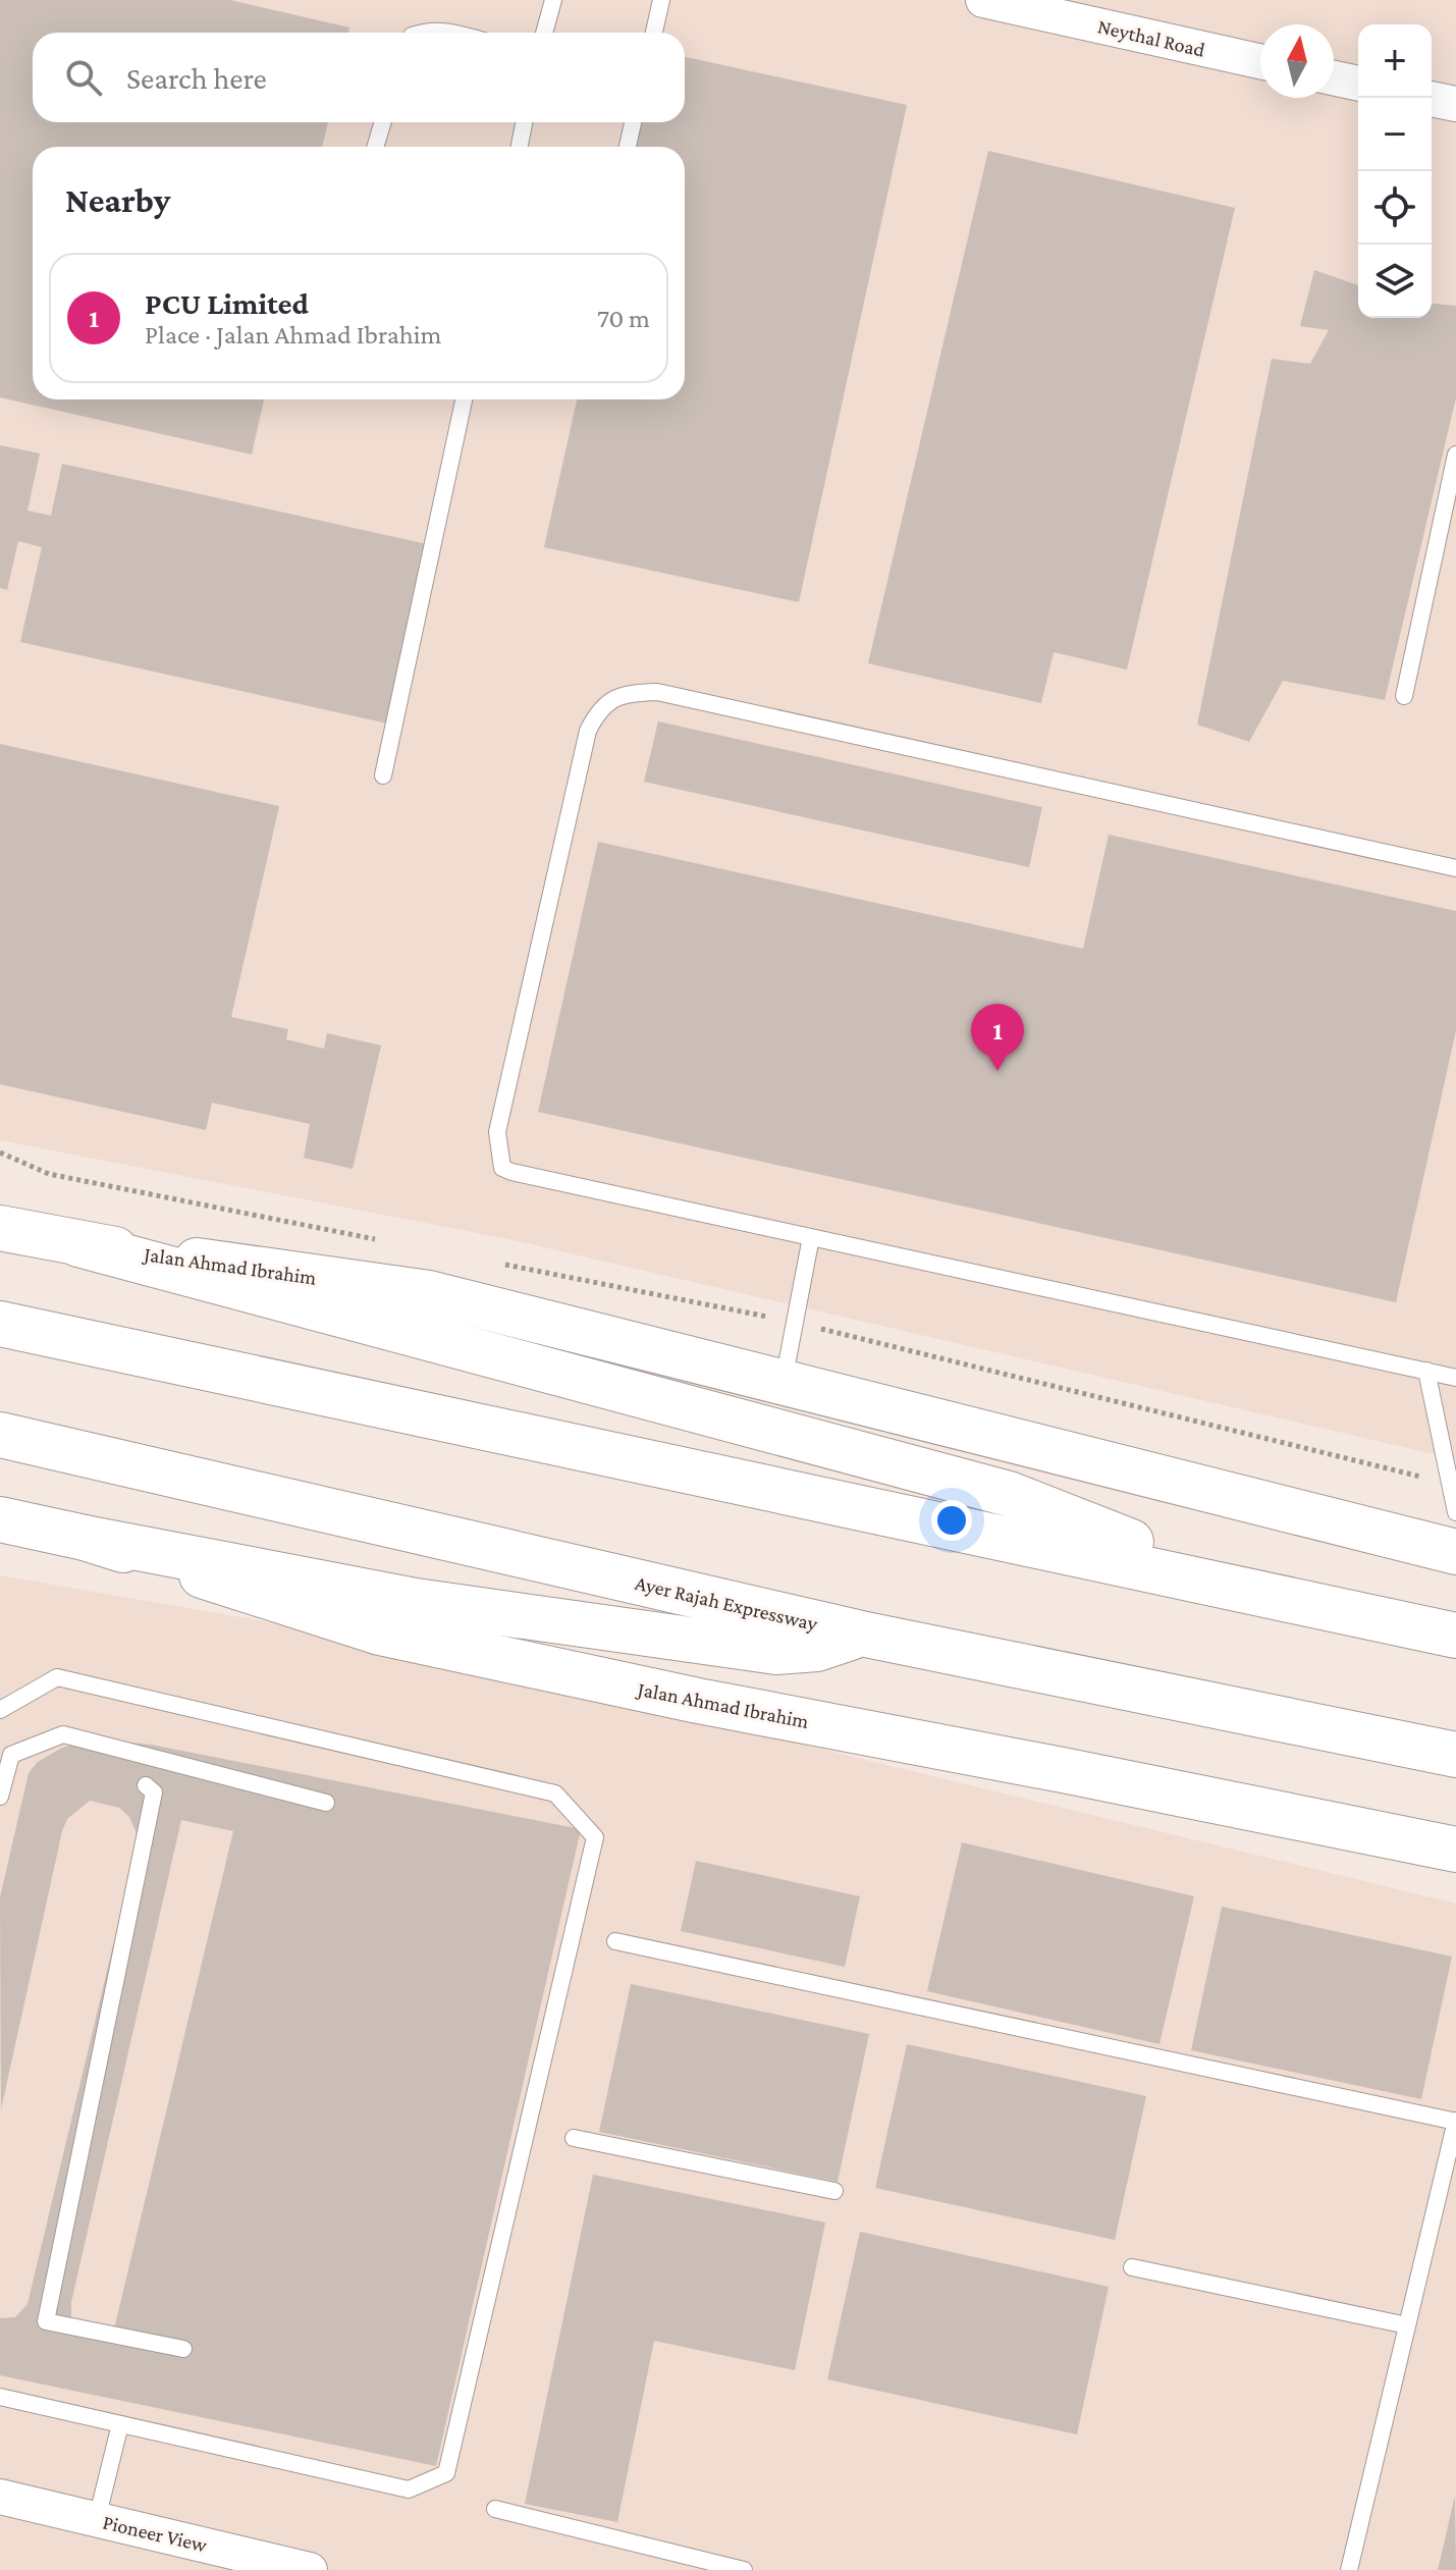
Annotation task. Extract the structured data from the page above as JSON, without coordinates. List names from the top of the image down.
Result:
{
  "streets": {
    "main road": ["Jalan Ahmad Ibrahim", "Ayer Rajah Expressway"],
    "street": ["Neythal Road", "Pioneer View"]
  },
  "north": "top",
  "page": {
    "map_buttons": ["+", "−"],
    "search": "Search here",
    "heading": "Nearby",
    "list": [
      {
        "mark": "1",
        "name": "PCU Limited",
        "note": "Place · Jalan Ahmad Ibrahim",
        "value": "70 m"
      }
    ],
    "pins": "1"
  }
}
